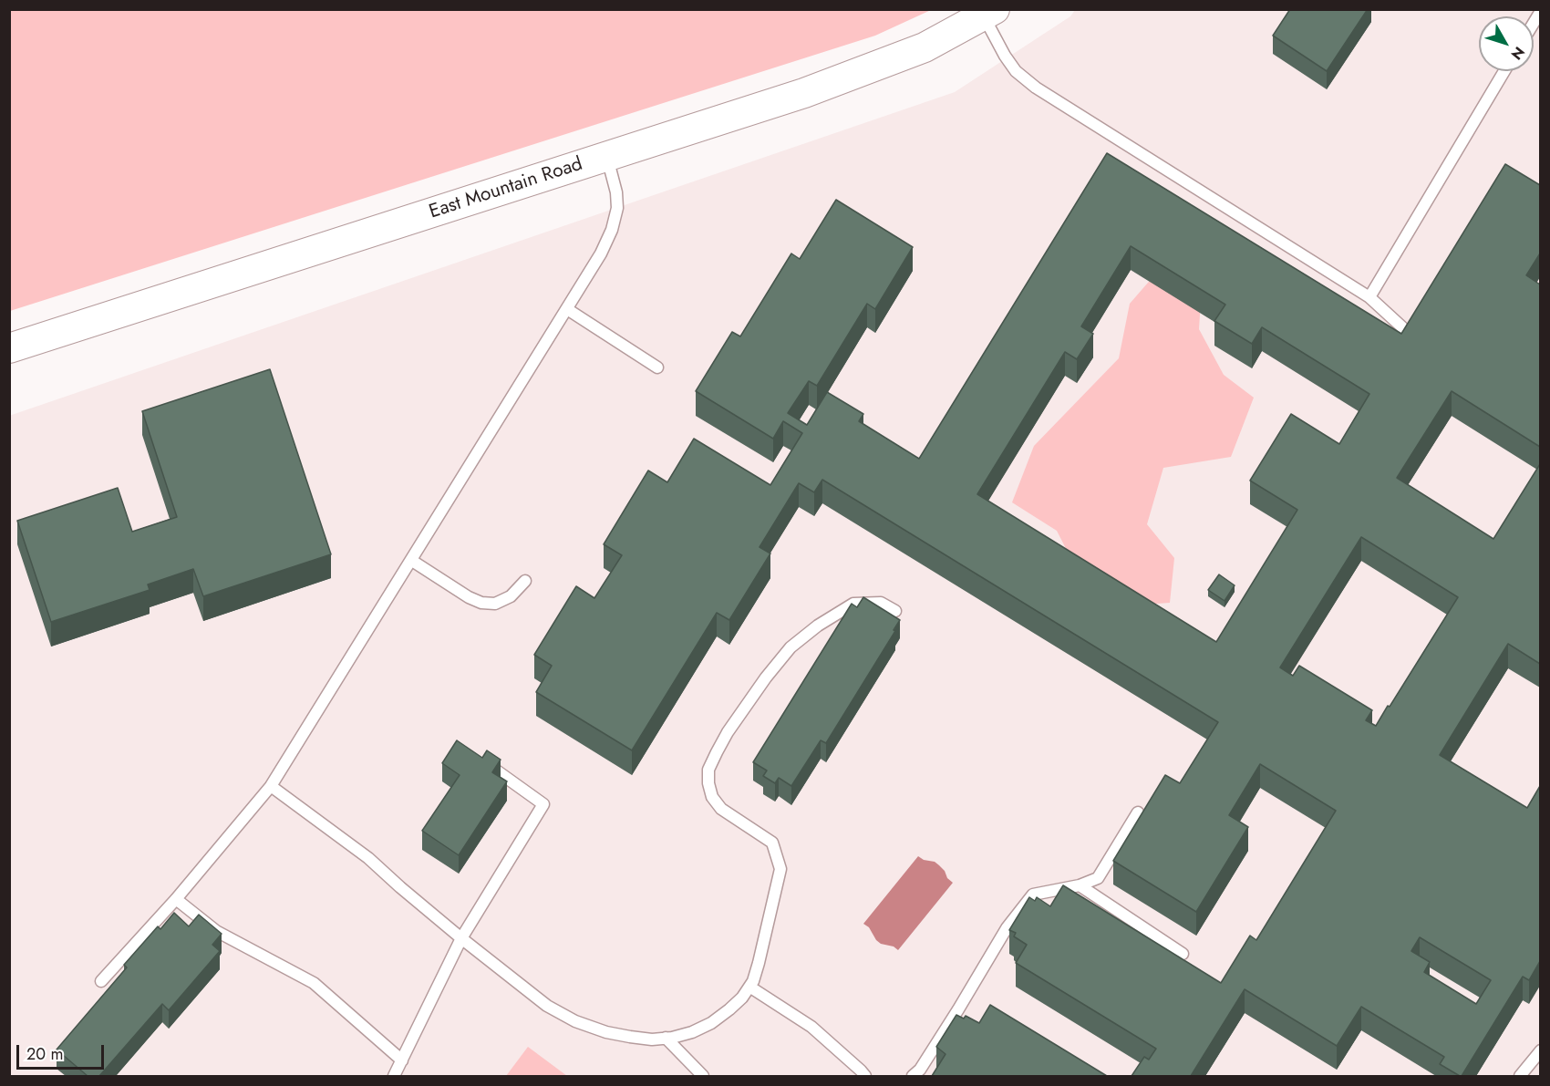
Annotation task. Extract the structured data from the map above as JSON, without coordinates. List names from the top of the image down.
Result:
{
  "streets": {
    "street": ["East Mountain Road"]
  },
  "scale_bar": "20 m",
  "north": "bottom right"
}
